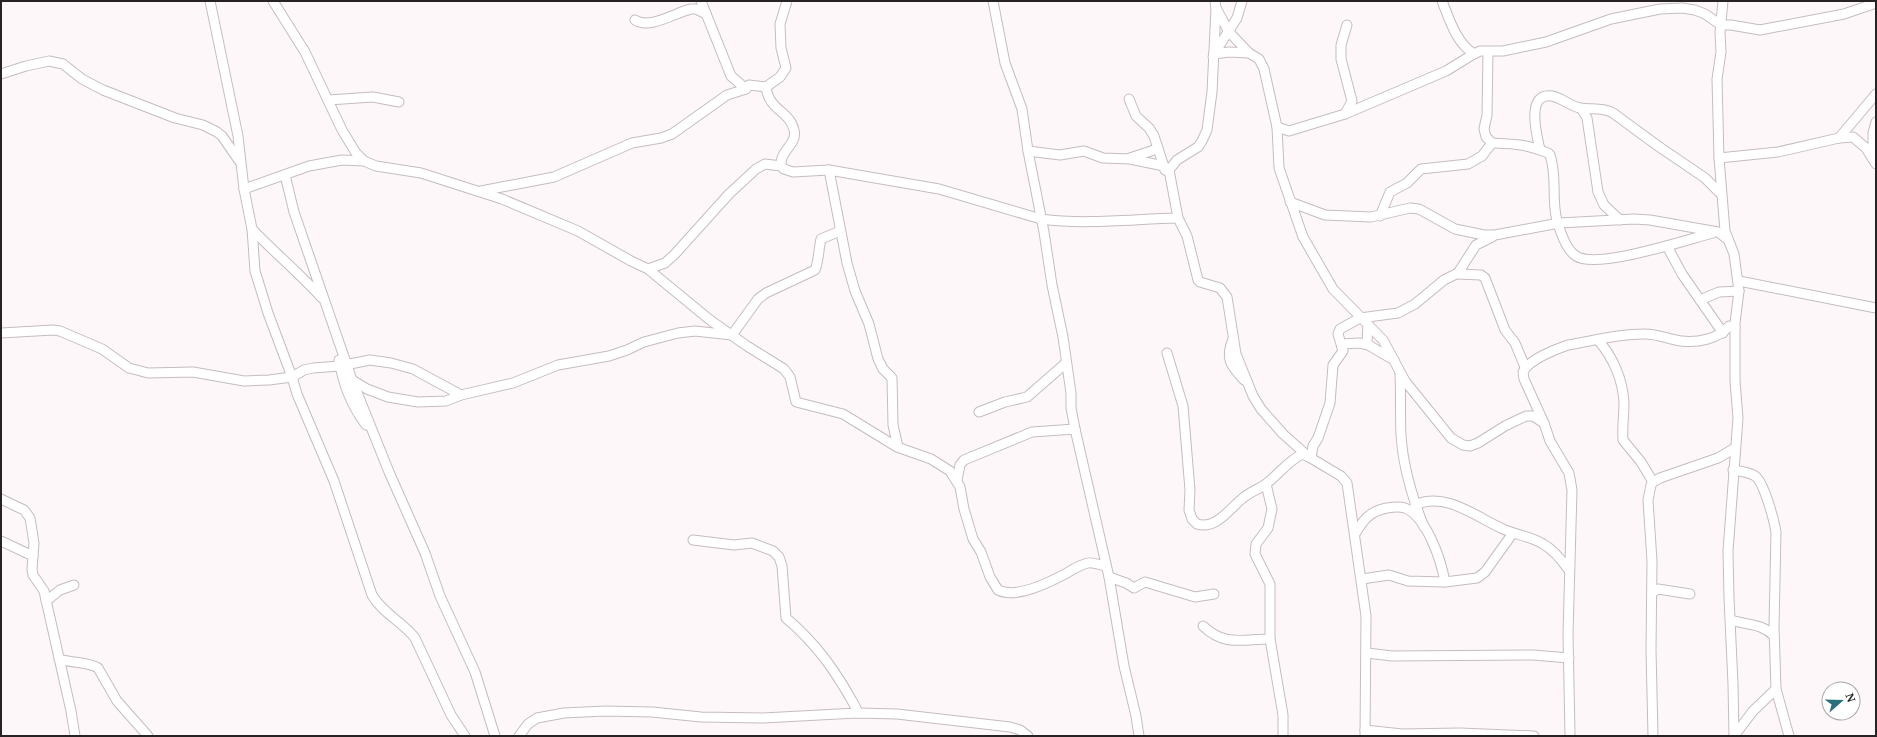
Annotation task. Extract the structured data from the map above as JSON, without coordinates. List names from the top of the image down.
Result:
{
  "north": "right"
}
